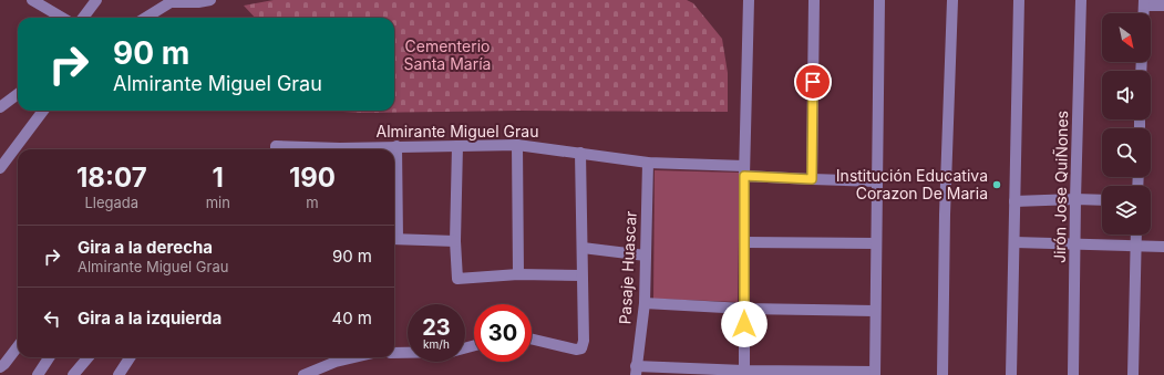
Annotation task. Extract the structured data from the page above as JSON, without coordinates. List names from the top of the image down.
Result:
{
  "streets": {
    "street": ["Almirante Miguel Grau", "Jirón Jose QuiÑones", "Pasaje Huascar"]
  },
  "crossings": [
    ["Almirante Miguel Grau", "Pasaje Huascar"]
  ],
  "parks": ["Cementerio Santa María"],
  "places": ["Institución Educativa Corazon De Maria"],
  "north": "bottom right",
  "page": {
    "turn": ["90 m", "Almirante Miguel Grau"],
    "eta": [
      "18:07",
      "Llegada",
      "1",
      "min",
      "190",
      "m"
    ],
    "list": [
      {
        "name": "Gira a la derecha",
        "note": "Almirante Miguel Grau",
        "value": "90 m"
      },
      {
        "name": "Gira a la izquierda",
        "value": "40 m"
      }
    ],
    "speed": "23 km/h",
    "limit": "30"
  }
}
